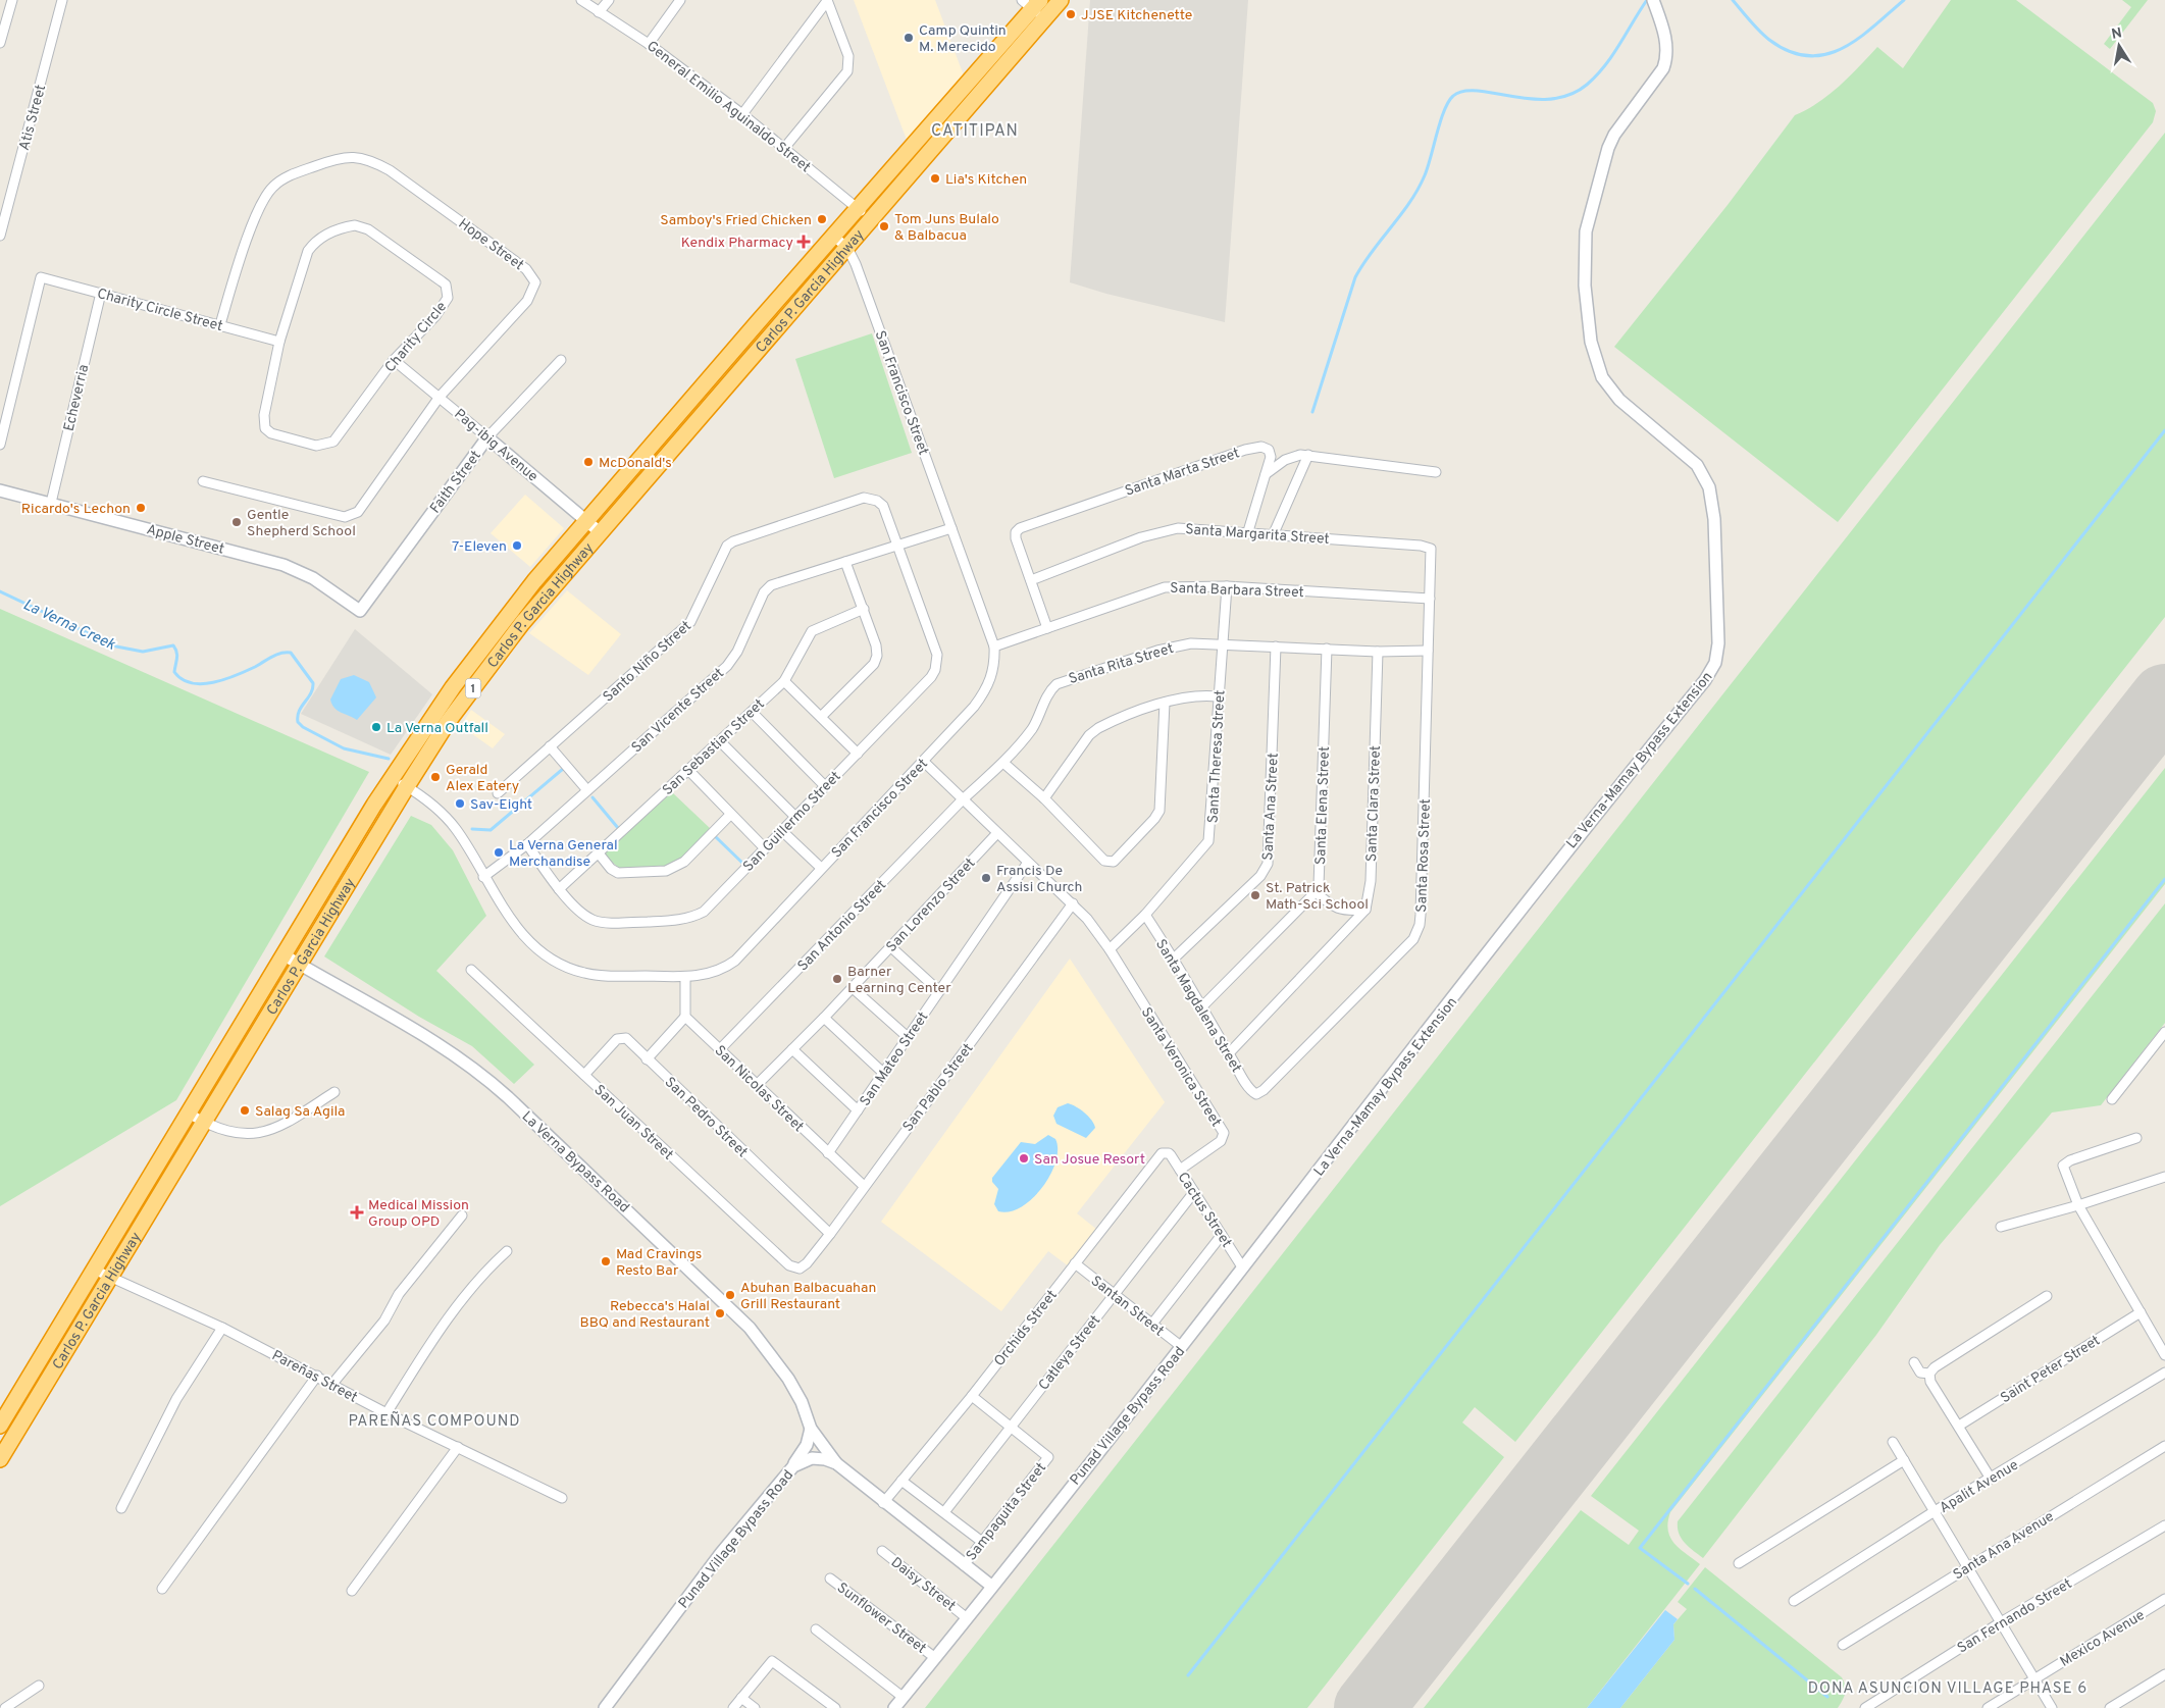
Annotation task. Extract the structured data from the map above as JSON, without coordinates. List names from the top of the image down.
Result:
{
  "streets": {
    "highway": ["Carlos P. Garcia Highway", "1"],
    "main road": [
      "Pag-ibig Avenue",
      "Faith Street",
      "Apple Street",
      "La Verna-Mamay Bypass Extension",
      "La Verna Bypass Road",
      "Punad Village Bypass Road"
    ],
    "street": [
      "General Emilio Aguinaldo Street",
      "Atis Street",
      "Hope Street",
      "Charity Circle Street",
      "Charity Circle",
      "San Francisco Street",
      "Echeverria",
      "Santa Marta Street",
      "Santa Margarita Street",
      "Santa Barbara Street",
      "Santo Niño Street",
      "Santa Rita Street",
      "San Vicente Street",
      "San Sebastian Street",
      "Santa Theresa Street",
      "Santa Clara Street",
      "Santa Elena Street",
      "Santa Ana Street",
      "San Guillermo Street",
      "Santa Rosa Street",
      "San Lorenzo Street",
      "San Antonio Street",
      "Santa Magdalena Street",
      "San Mateo Street",
      "Santa Veronica Street",
      "San Pablo Street",
      "San Nicolas Street",
      "San Pedro Street",
      "San Juan Street",
      "Cactus Street",
      "Santan Street",
      "Orchids Street",
      "Catleya Street",
      "Saint Peter Street",
      "Pareñas Street",
      "Apalit Avenue",
      "Sampaguita Street",
      "Santa Ana Avenue",
      "Daisy Street",
      "San Fernando Street",
      "Sunflower Street",
      "Mexico Avenue"
    ]
  },
  "crossings": [
    ["General Emilio Aguinaldo Street", "Carlos P. Garcia Highway"],
    ["Hope Street", "Charity Circle Street"],
    ["Hope Street", "Pag-ibig Avenue"],
    ["Carlos P. Garcia Highway", "San Francisco Street"],
    ["Carlos P. Garcia Highway", "Pag-ibig Avenue"],
    ["Carlos P. Garcia Highway", "La Verna Bypass Road"],
    ["Carlos P. Garcia Highway", "Pareñas Street"],
    ["Charity Circle Street", "Charity Circle"],
    ["Charity Circle Street", "Echeverria"],
    ["Charity Circle", "Pag-ibig Avenue"],
    ["San Francisco Street", "Santa Barbara Street"],
    ["San Francisco Street", "San Vicente Street"],
    ["Echeverria", "Apple Street"],
    ["Pag-ibig Avenue", "Faith Street"],
    ["Santa Marta Street", "Santa Margarita Street"],
    ["Faith Street", "Apple Street"],
    ["Santa Margarita Street", "Santa Rosa Street"],
    ["Santa Barbara Street", "Santa Theresa Street"],
    ["Santa Barbara Street", "Santa Rosa Street"],
    ["Santo Niño Street", "San Vicente Street"],
    ["Santo Niño Street", "San Guillermo Street"],
    ["Santa Rita Street", "Santa Theresa Street"],
    ["Santa Rita Street", "Santa Clara Street"],
    ["Santa Rita Street", "Santa Elena Street"],
    ["Santa Rita Street", "Santa Ana Street"],
    ["Santa Rita Street", "Santa Rosa Street"],
    ["Santa Rita Street", "San Antonio Street"],
    ["San Vicente Street", "San Guillermo Street"],
    ["San Sebastian Street", "San Guillermo Street"],
    ["Santa Theresa Street", "Santa Magdalena Street"],
    ["Santa Theresa Street", "Santa Veronica Street"],
    ["La Verna-Mamay Bypass Extension", "Cactus Street"],
    ["La Verna-Mamay Bypass Extension", "Punad Village Bypass Road"],
    ["Santa Ana Street", "Santa Magdalena Street"],
    ["Santa Rosa Street", "Santa Magdalena Street"],
    ["San Lorenzo Street", "San Nicolas Street"],
    ["San Antonio Street", "San Nicolas Street"],
    ["San Mateo Street", "San Nicolas Street"],
    ["Santa Veronica Street", "Cactus Street"],
    ["San Pablo Street", "San Nicolas Street"],
    ["San Pablo Street", "San Pedro Street"],
    ["San Pablo Street", "San Juan Street"],
    ["San Pedro Street", "San Juan Street"],
    ["La Verna Bypass Road", "Punad Village Bypass Road"],
    ["Cactus Street", "Orchids Street"],
    ["Cactus Street", "Catleya Street"],
    ["Cactus Street", "Punad Village Bypass Road"],
    ["Santan Street", "Orchids Street"],
    ["Santan Street", "Catleya Street"],
    ["Santan Street", "Punad Village Bypass Road"],
    ["Orchids Street", "Punad Village Bypass Road"],
    ["Catleya Street", "Sampaguita Street"],
    ["Punad Village Bypass Road", "Sampaguita Street"],
    ["Punad Village Bypass Road", "Daisy Street"],
    ["Punad Village Bypass Road", "Sunflower Street"]
  ],
  "districts": ["CATITIPAN", "PAREÑAS COMPOUND", "DONA ASUNCION VILLAGE PHASE 6"],
  "water": ["La Verna Creek"],
  "places": {
    "other": [
      "JJSE Kitchenette",
      "Camp Quintin M. Merecido",
      "Lia's Kitchen",
      "Samboy's Fried Chicken",
      "Tom Juns Bulalo & Balbacua",
      "McDonald's",
      "Ricardo's Lechon",
      "Gentle Shepherd School",
      "7-Eleven",
      "La Verna Outfall",
      "Gerald Alex Eatery",
      "Sav-Eight",
      "La Verna General Merchandise",
      "Francis De Assisi Church",
      "St. Patrick Math-Sci School",
      "Barner Learning Center",
      "Salag Sa Agila",
      "San Josue Resort",
      "Mad Cravings Resto Bar",
      "Abuhan Balbacuahan Grill Restaurant",
      "Rebecca's Halal BBQ and Restaurant"
    ],
    "health": ["Kendix Pharmacy", "Medical Mission Group OPD"]
  },
  "north": "top"
}
